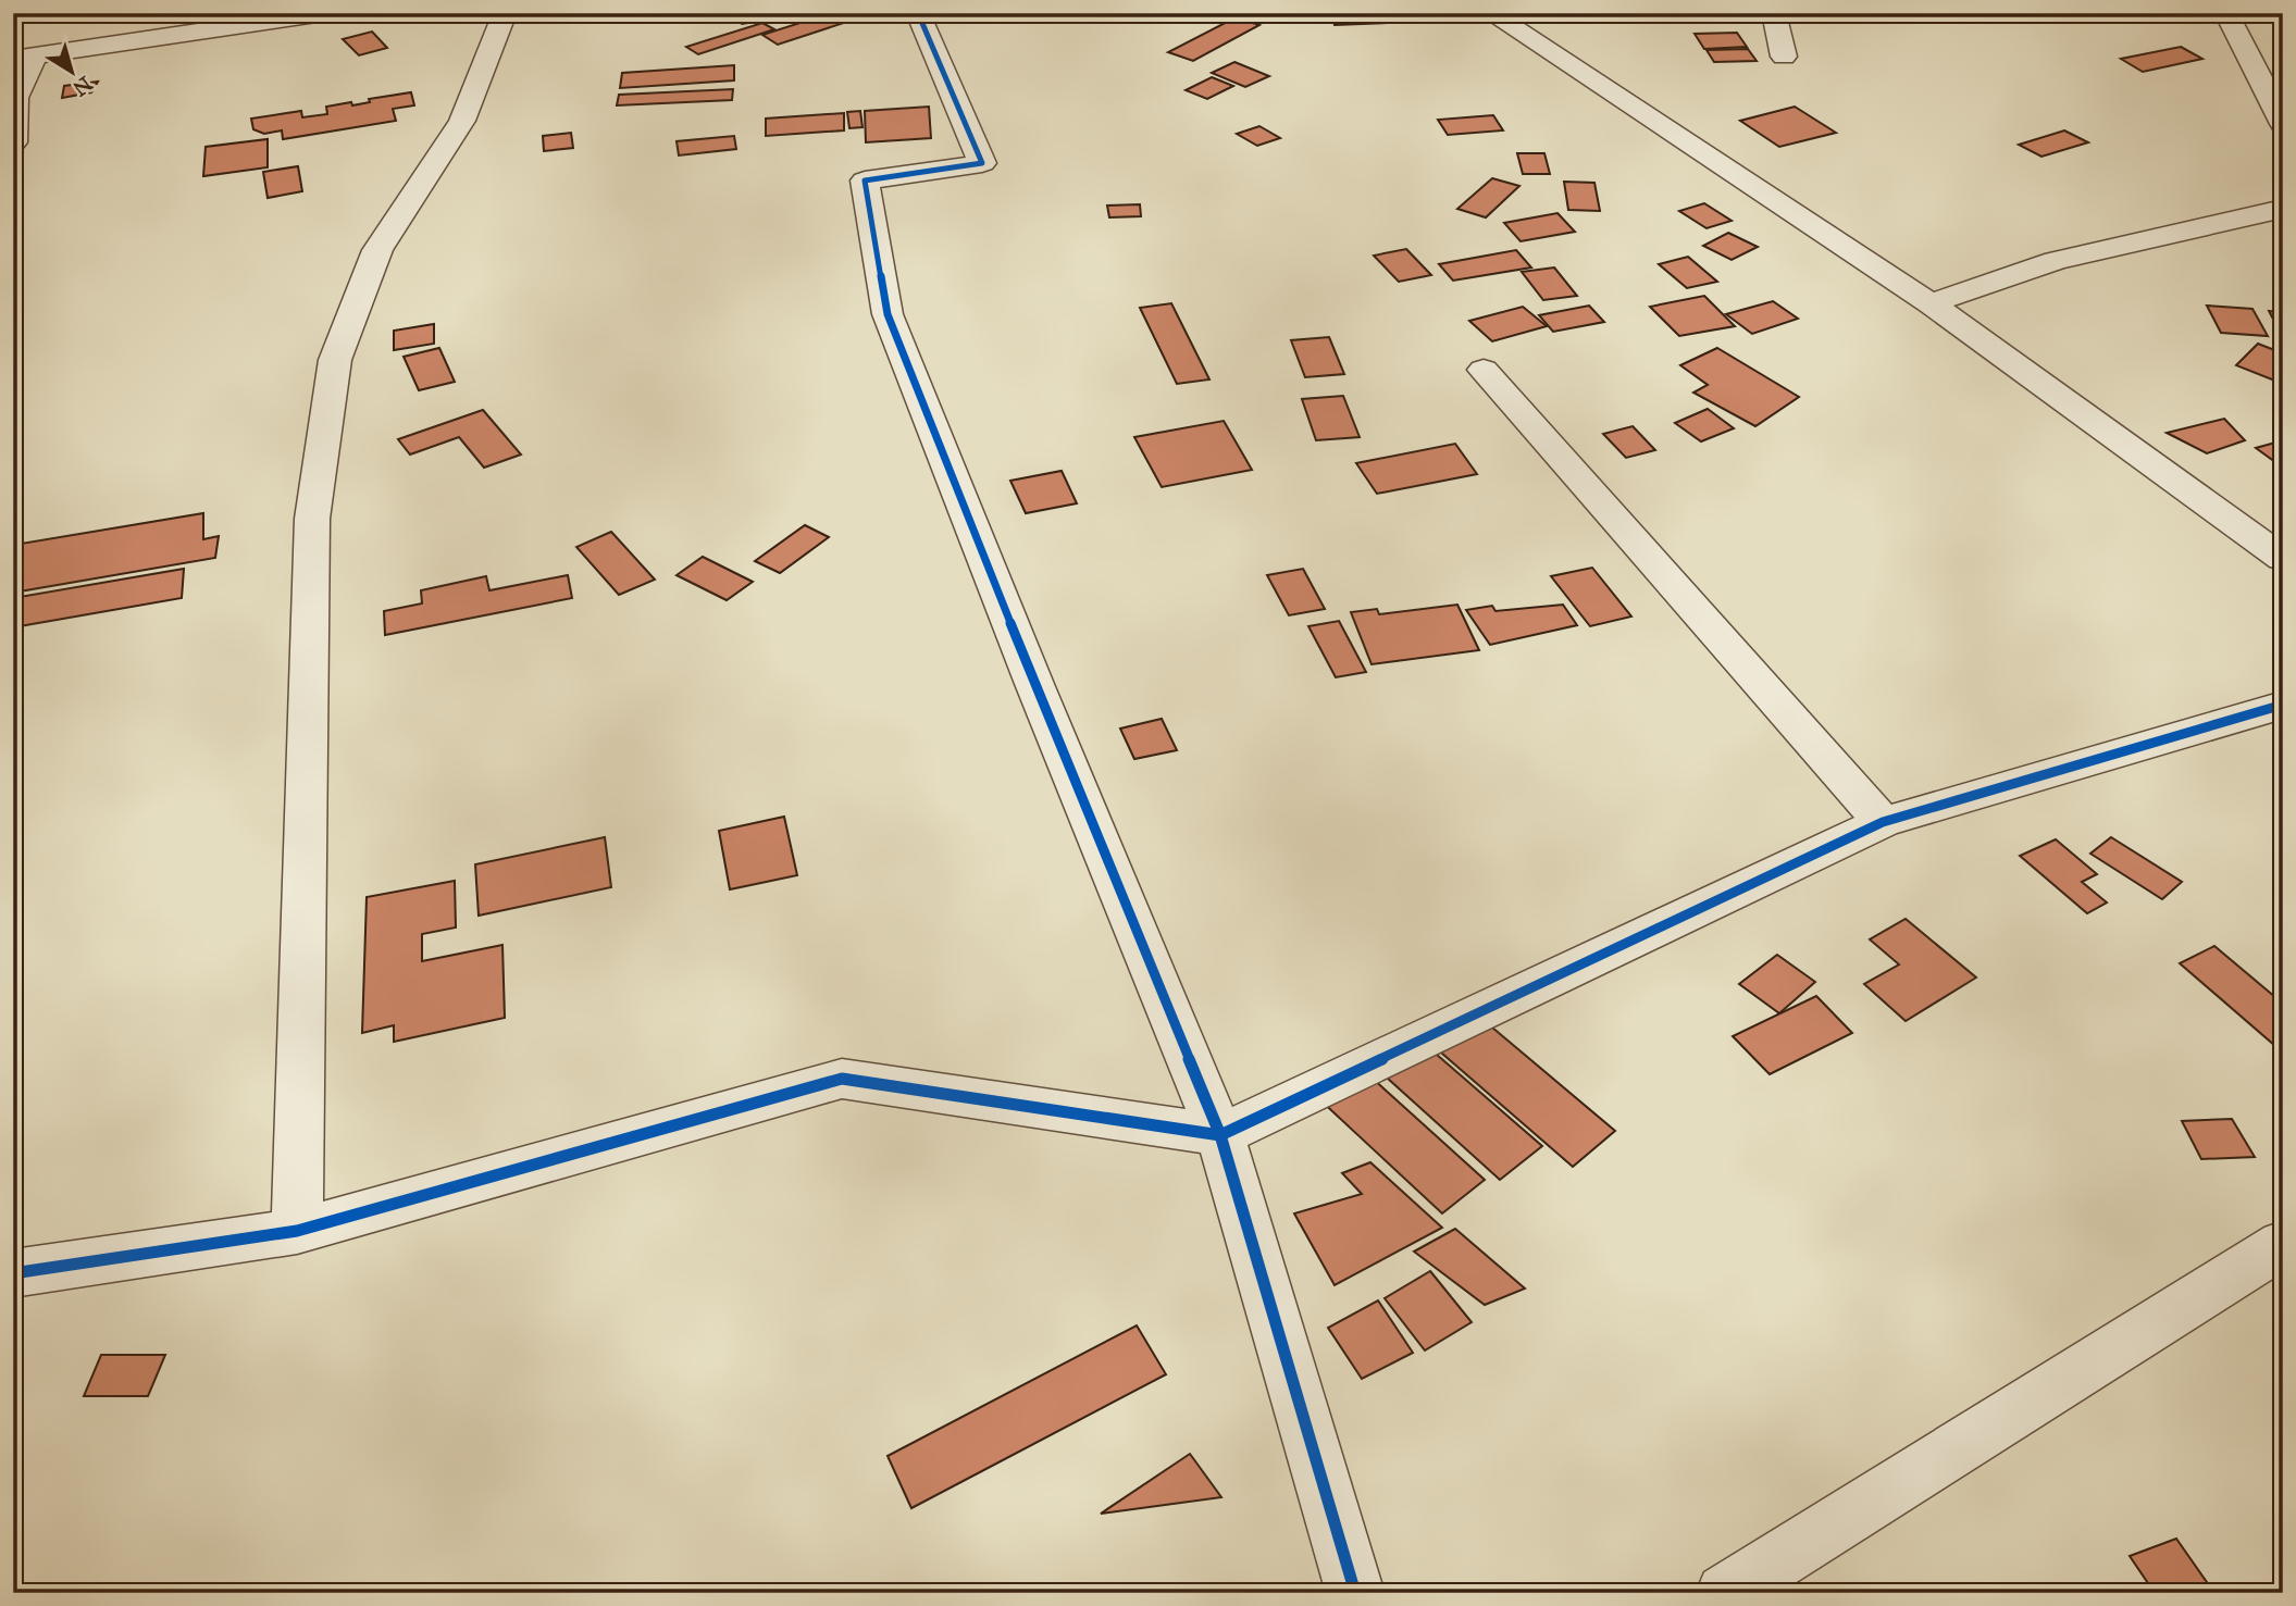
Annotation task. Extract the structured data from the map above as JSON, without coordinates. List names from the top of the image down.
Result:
{
  "north": "bottom right"
}
